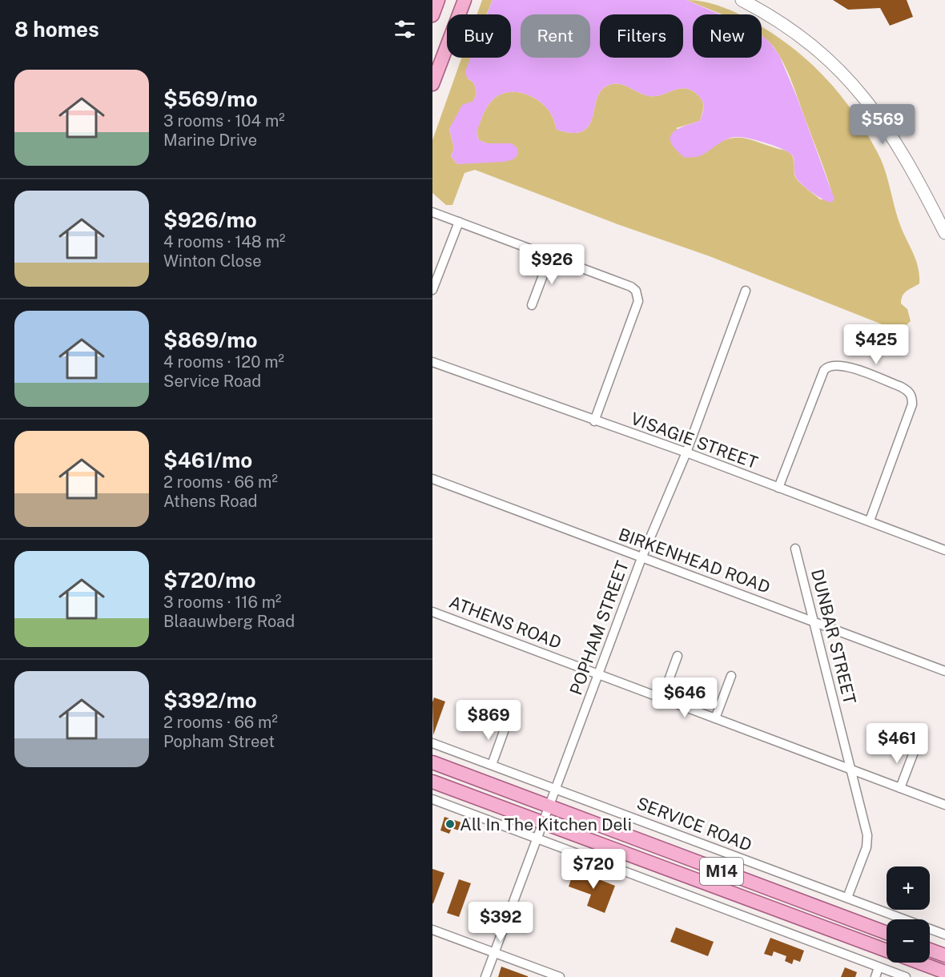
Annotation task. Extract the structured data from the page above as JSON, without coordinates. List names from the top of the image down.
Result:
{
  "streets": {
    "main road": ["M14"],
    "street": [
      "VISAGIE STREET",
      "BIRKENHEAD ROAD",
      "ATHENS ROAD",
      "POPHAM STREET",
      "DUNBAR STREET",
      "SERVICE ROAD"
    ]
  },
  "crossings": [
    ["VISAGIE STREET", "POPHAM STREET"],
    ["BIRKENHEAD ROAD", "POPHAM STREET"],
    ["BIRKENHEAD ROAD", "DUNBAR STREET"],
    ["ATHENS ROAD", "POPHAM STREET"],
    ["ATHENS ROAD", "DUNBAR STREET"],
    ["POPHAM STREET", "SERVICE ROAD"],
    ["POPHAM STREET", "M14"],
    ["DUNBAR STREET", "SERVICE ROAD"]
  ],
  "places": ["All In The Kitchen Deli"],
  "page": {
    "heading": "8 homes",
    "chip": [
      "Buy",
      "Rent",
      "Filters",
      "New"
    ],
    "list": [
      {
        "name": "$569/mo",
        "note": "3 rooms · 104 m² · Marine Drive"
      },
      {
        "name": "$926/mo",
        "note": "4 rooms · 148 m² · Winton Close"
      },
      {
        "name": "$869/mo",
        "note": "4 rooms · 120 m² · Service Road"
      },
      {
        "name": "$461/mo",
        "note": "2 rooms · 66 m² · Athens Road"
      },
      {
        "name": "$720/mo",
        "note": "3 rooms · 116 m² · Blaauwberg Road"
      },
      {
        "name": "$392/mo",
        "note": "2 rooms · 66 m² · Popham Street"
      }
    ],
    "price": [
      "$569",
      "$926",
      "$425",
      "$646",
      "$869",
      "$461",
      "$720",
      "$392"
    ],
    "map_buttons": ["+", "−"]
  }
}
